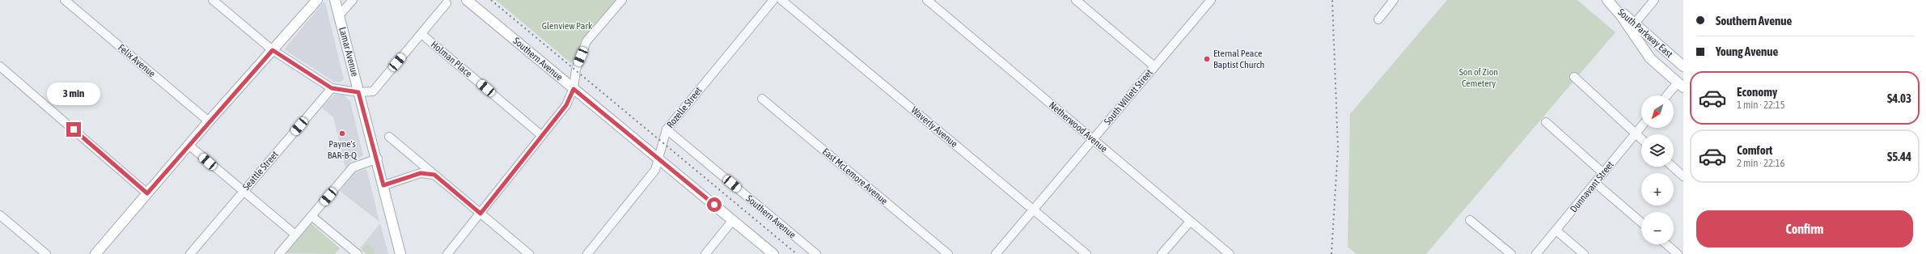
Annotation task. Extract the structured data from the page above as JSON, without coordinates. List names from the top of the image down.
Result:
{
  "streets": {
    "main road": ["South Parkway East", "Lamar Avenue", "Southern Avenue"],
    "street": [
      "Holman Place",
      "Felix Avenue",
      "South Willett Street",
      "Rozelle Street",
      "Waverly Avenue",
      "Netherwood Avenue",
      "Seattle Street",
      "East McLemore Avenue",
      "Dunnavant Street"
    ]
  },
  "crossings": [
    ["Southern Avenue", "Rozelle Street"],
    ["South Willett Street", "Waverly Avenue"],
    ["South Willett Street", "Netherwood Avenue"]
  ],
  "parks": ["Glenview Park", "Son of Zion Cemetery"],
  "places": ["Eternal Peace Baptist Church", "Payne's BAR-B-Q"],
  "north": "bottom left",
  "page": {
    "banner": ["Southern Avenue", "Young Avenue"],
    "list": [
      {
        "name": "Economy",
        "note": "1 min · 22:15",
        "value": "$4.03"
      },
      {
        "name": "Comfort",
        "note": "2 min · 22:16",
        "value": "$5.44"
      }
    ],
    "bubble": "3 min",
    "map_buttons": ["+", "−"],
    "buttons": "Confirm"
  }
}
